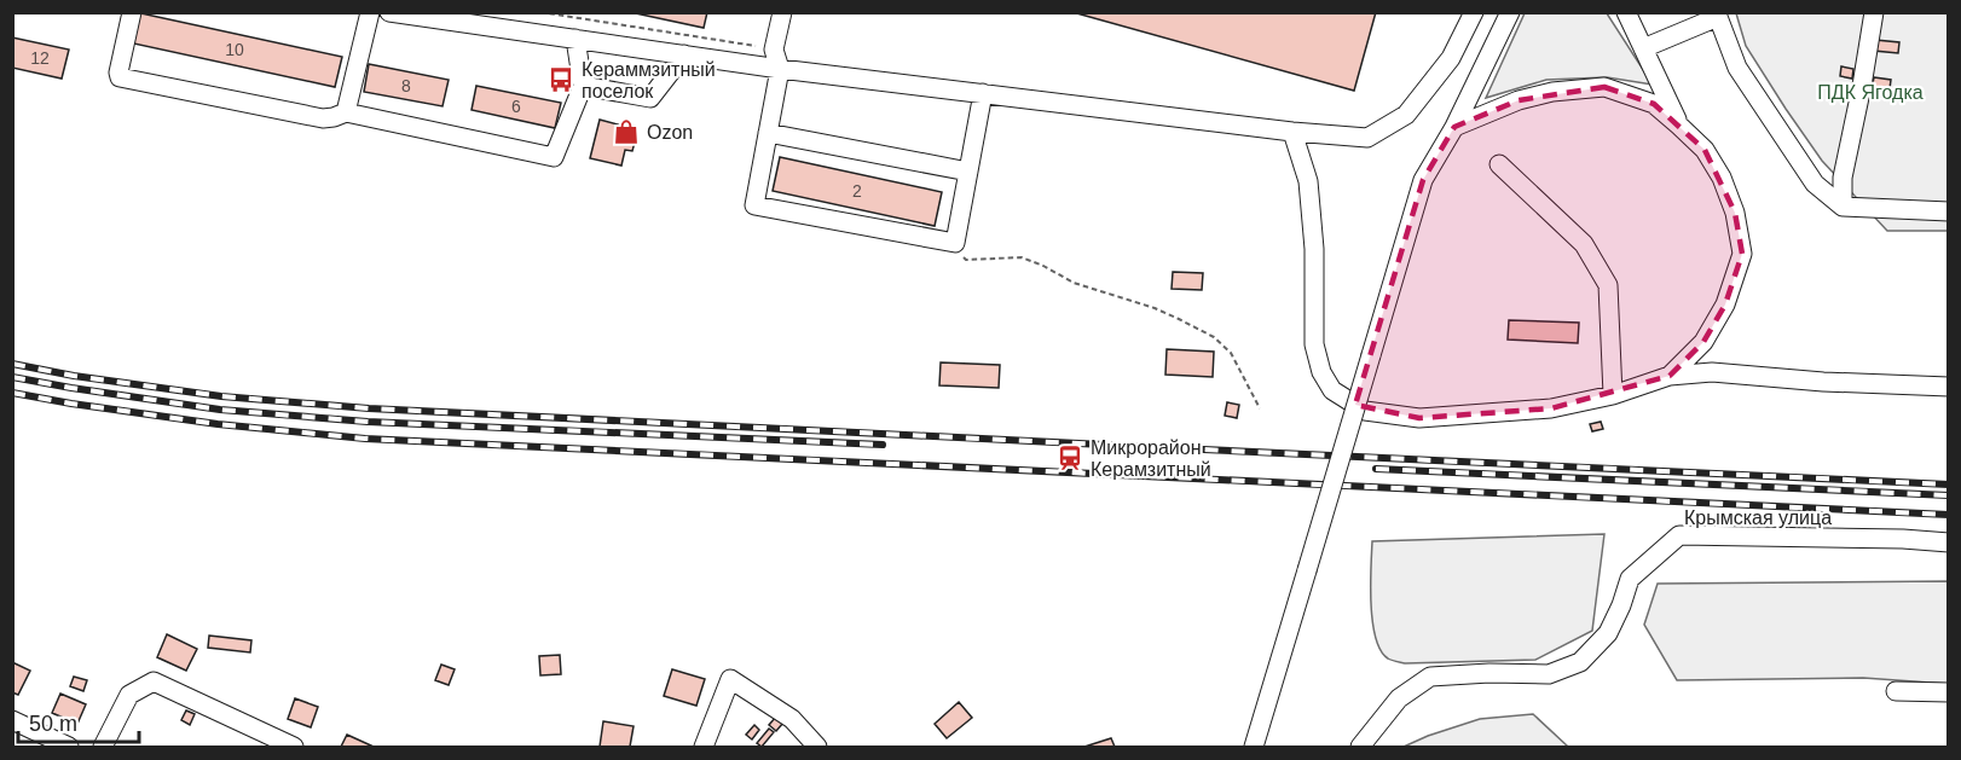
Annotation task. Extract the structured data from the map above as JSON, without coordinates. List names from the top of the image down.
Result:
{
  "streets": {
    "street": ["Крымская улица"]
  },
  "parks": ["ПДК Ягодка"],
  "places": {
    "bus stop": ["Кераммзитный поселок"],
    "shop": ["Ozon"],
    "station": ["Микрорайон Керамзитный"]
  },
  "house_numbers": [
    "10",
    "12",
    "8",
    "6",
    "2"
  ],
  "scale_bar": "50 m"
}
